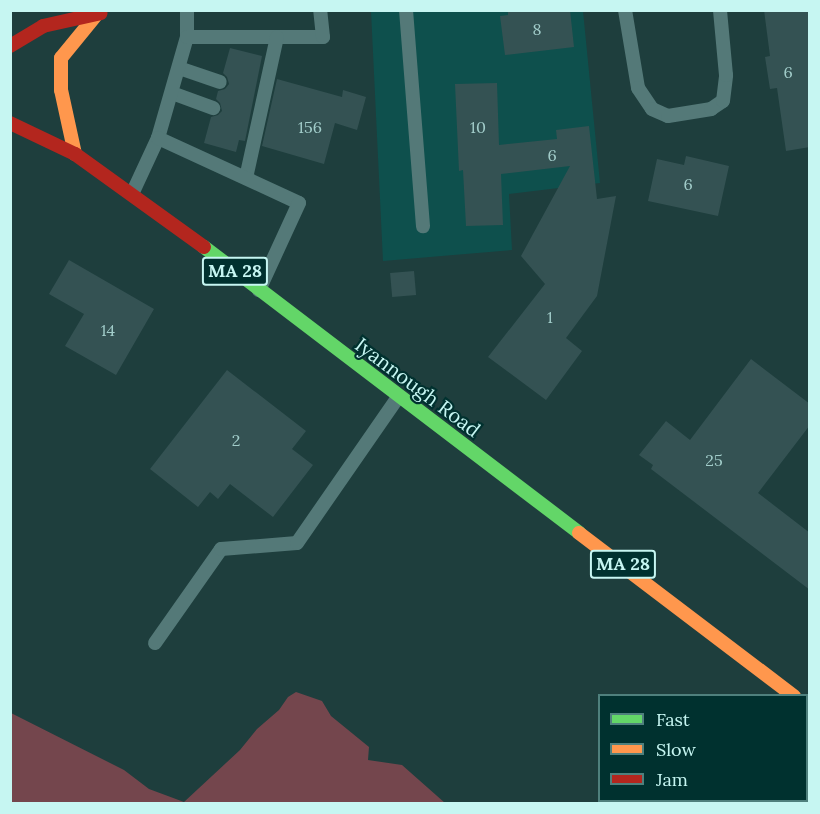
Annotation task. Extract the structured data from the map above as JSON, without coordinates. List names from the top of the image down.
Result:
{
  "streets": {
    "main road": ["MA 28", "Iyannough Road"]
  },
  "house_numbers": [
    "8",
    "6",
    "156",
    "10",
    "6",
    "6",
    "1",
    "14",
    "2",
    "25"
  ],
  "legend": ["Fast", "Slow", "Jam"]
}
